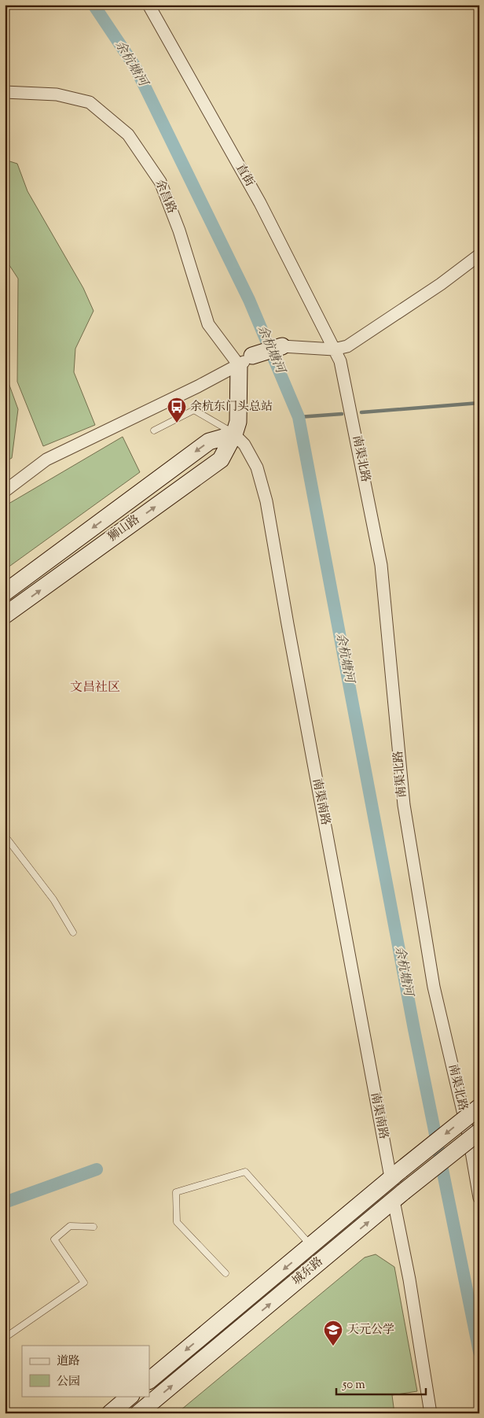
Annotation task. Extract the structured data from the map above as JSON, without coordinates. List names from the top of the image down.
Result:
{
  "streets": {
    "street": [
      "直街",
      "余昌路",
      "南渠北路",
      "狮山路",
      "南渠南路",
      "城东路"
    ]
  },
  "crossings": [
    ["直街", "南渠北路"],
    ["余昌路", "狮山路"],
    ["狮山路", "南渠南路"],
    ["南渠南路", "城东路"]
  ],
  "districts": ["文昌社区"],
  "water": ["余杭塘河"],
  "places": {
    "bus stop": ["余杭东门头总站"],
    "school or university": ["天元公学"]
  },
  "legend": ["道路", "公园"],
  "scale_bar": "50 m"
}
